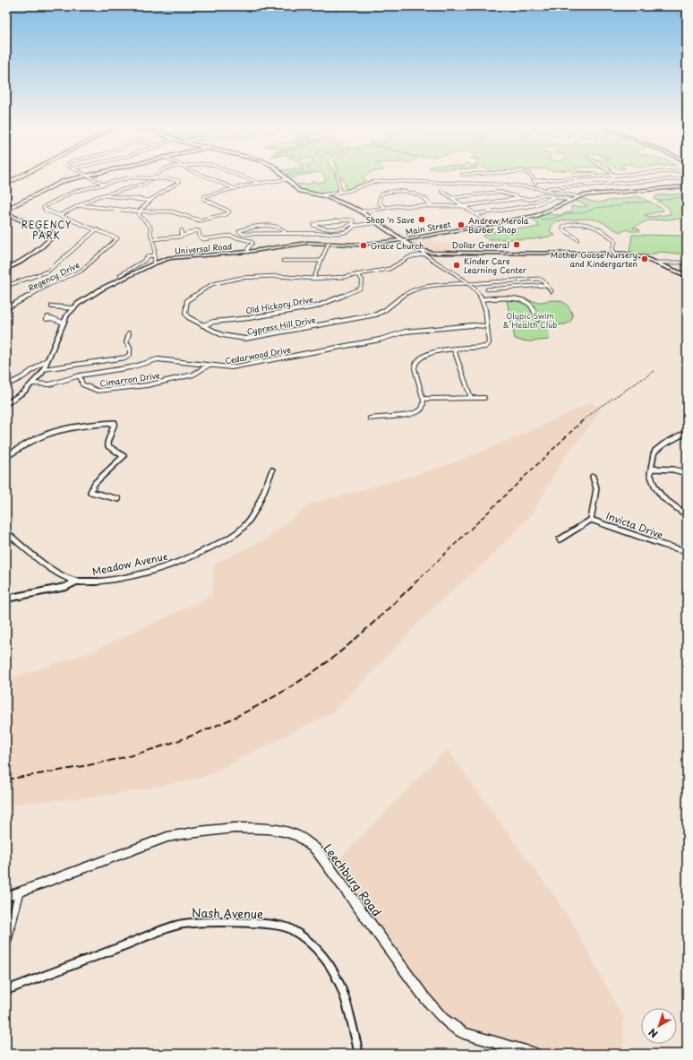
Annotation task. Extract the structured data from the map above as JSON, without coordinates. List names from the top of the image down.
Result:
{
  "streets": {
    "street": [
      "Main Street",
      "Universal Road",
      "Regency Drive",
      "Old Hickory Drive",
      "Cypress Hill Drive",
      "Cedarwood Drive",
      "Cimarron Drive",
      "Invicta Drive",
      "Meadow Avenue",
      "Leechburg Road",
      "Nash Avenue"
    ]
  },
  "crossings": [
    ["Main Street", "Universal Road"],
    ["Universal Road", "Cedarwood Drive"],
    ["Old Hickory Drive", "Cypress Hill Drive"],
    ["Cedarwood Drive", "Cimarron Drive"]
  ],
  "districts": ["REGENCY PARK"],
  "parks": ["Olypic Swim & Health Club"],
  "places": [
    "Shop 'n Save",
    "Andrew Merola Barber Shop",
    "Dollar General",
    "Grace Church",
    "Mother Goose Nursery and Kindergarten",
    "Kinder Care Learning Center"
  ],
  "north": "bottom left"
}
